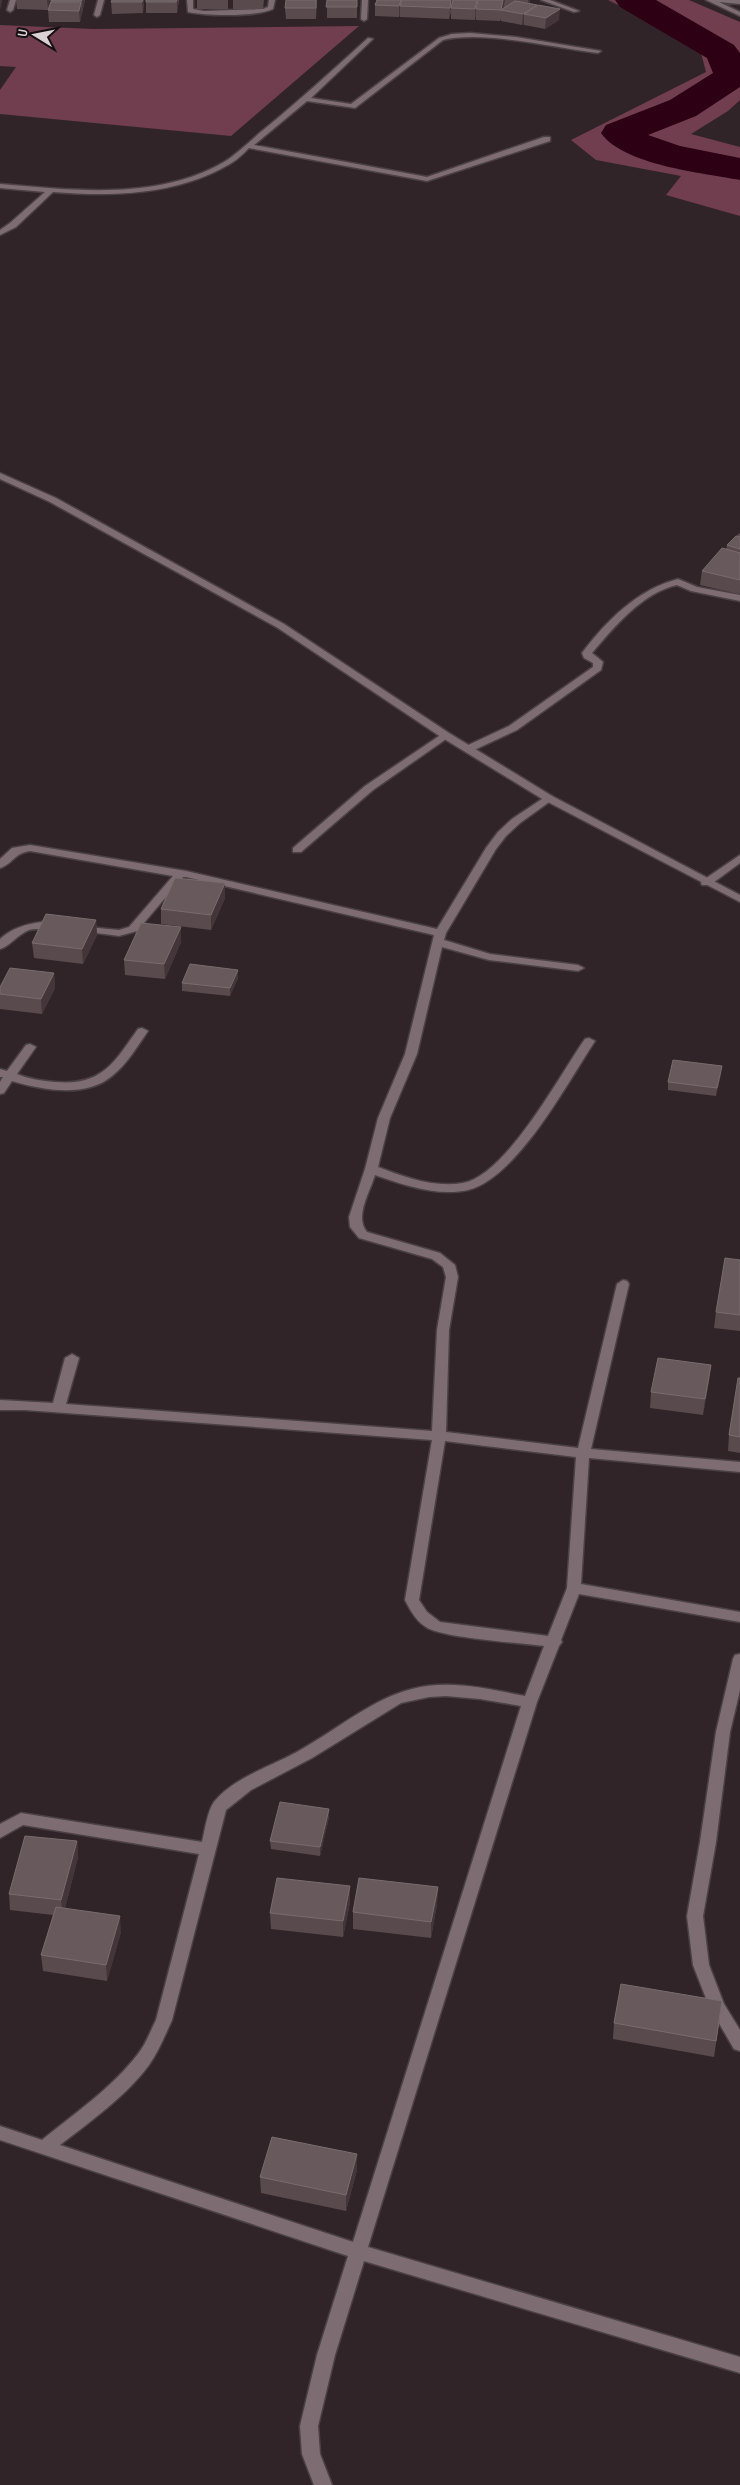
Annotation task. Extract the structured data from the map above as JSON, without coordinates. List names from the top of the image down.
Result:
{
  "north": "left"
}
